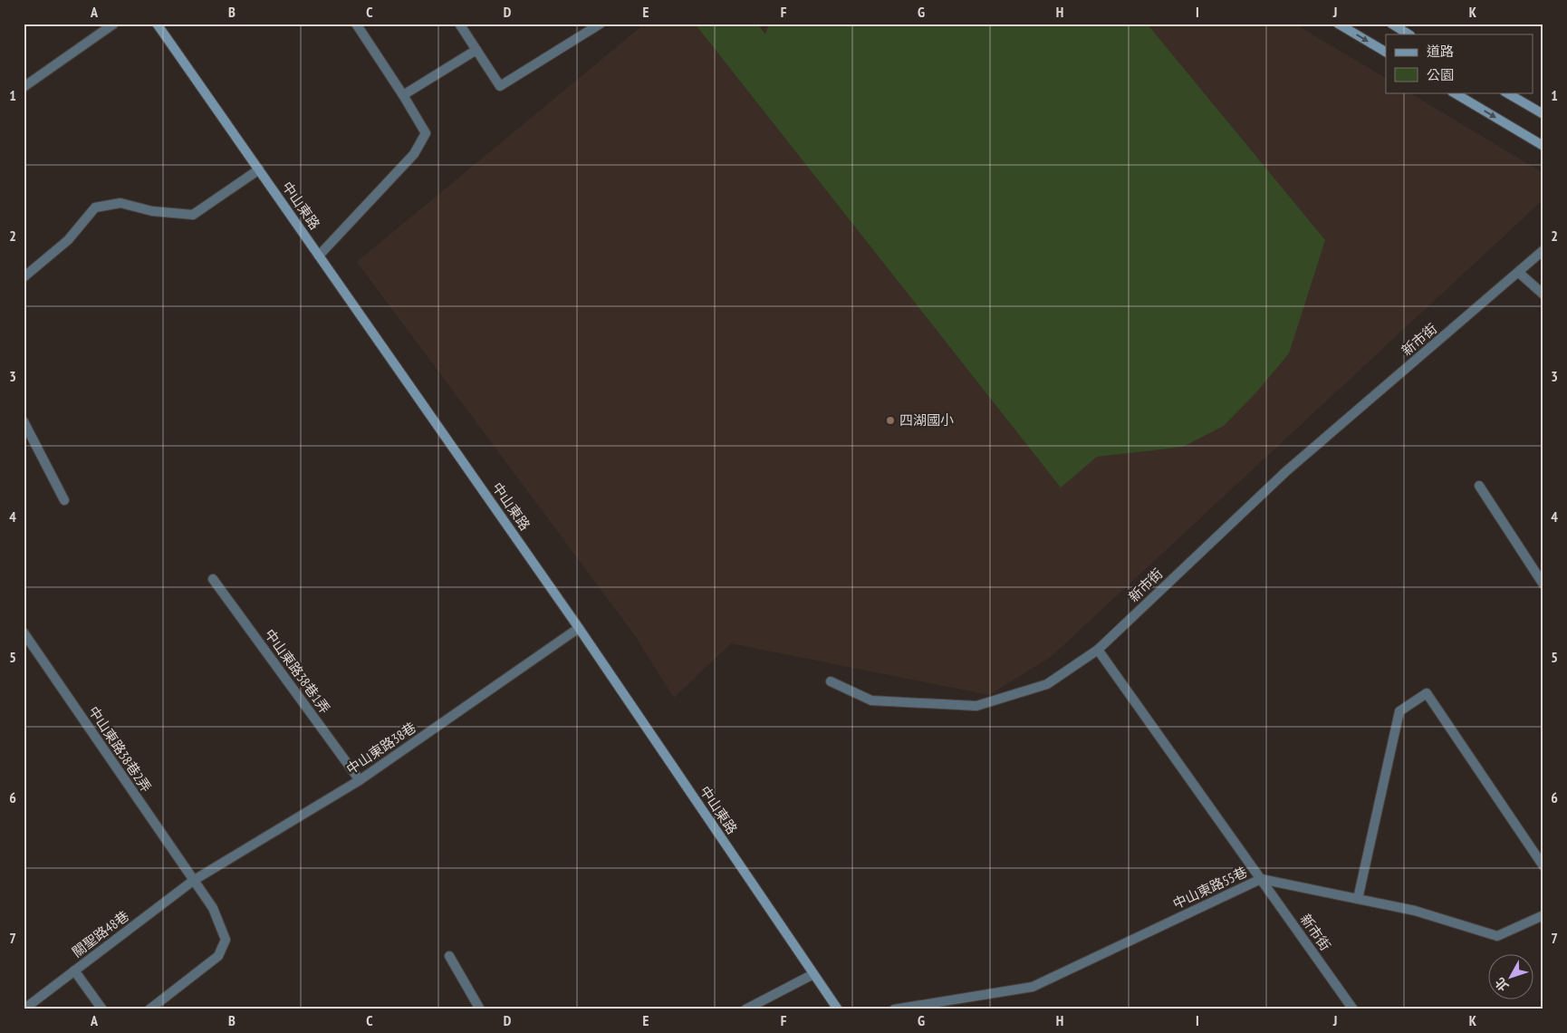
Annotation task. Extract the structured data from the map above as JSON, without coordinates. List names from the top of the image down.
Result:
{
  "streets": {
    "street": [
      "中山東路",
      "新市街",
      "中山東路38巷1弄",
      "中山東路38巷",
      "中山東路38巷2弄",
      "中山東路55巷",
      "關聖路48巷"
    ]
  },
  "crossings": [
    ["中山東路", "中山東路38巷"],
    ["新市街", "中山東路55巷"],
    ["中山東路38巷1弄", "中山東路38巷"],
    ["中山東路38巷", "中山東路38巷2弄"],
    ["中山東路38巷", "關聖路48巷"],
    ["中山東路38巷2弄", "關聖路48巷"]
  ],
  "places": ["四湖國小"],
  "legend": ["道路", "公園"],
  "north": "bottom left",
  "grid": {
    "columns": [
      "A",
      "B",
      "C",
      "D",
      "E",
      "F",
      "G",
      "H",
      "I",
      "J",
      "K"
    ],
    "rows": [
      "1",
      "2",
      "3",
      "4",
      "5",
      "6",
      "7"
    ]
  }
}
